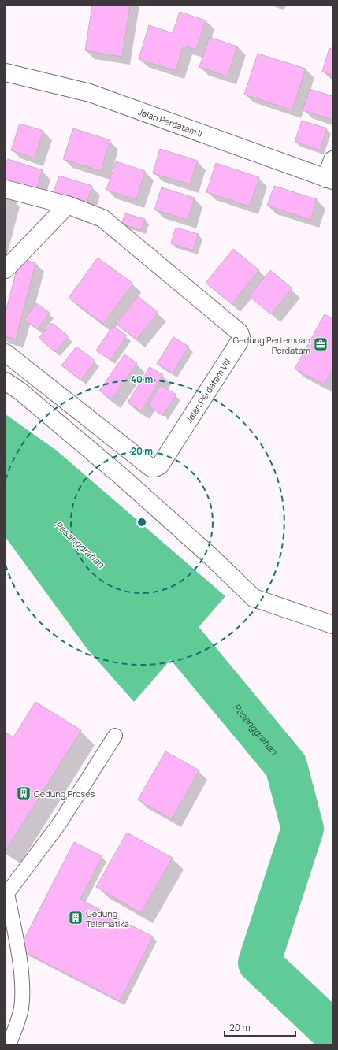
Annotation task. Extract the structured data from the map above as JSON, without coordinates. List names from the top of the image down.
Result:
{
  "streets": {
    "street": ["Jalan Perdatam II", "Jalan Perdatam VIII"]
  },
  "water": ["Pesanggrahan"],
  "places": {
    "office": ["Gedung Pertemuan Perdatam"],
    "building": ["Gedung Proses", "Gedung Telematika"]
  },
  "scale_bar": "20 m",
  "rings": ["40 m", "20 m"]
}
